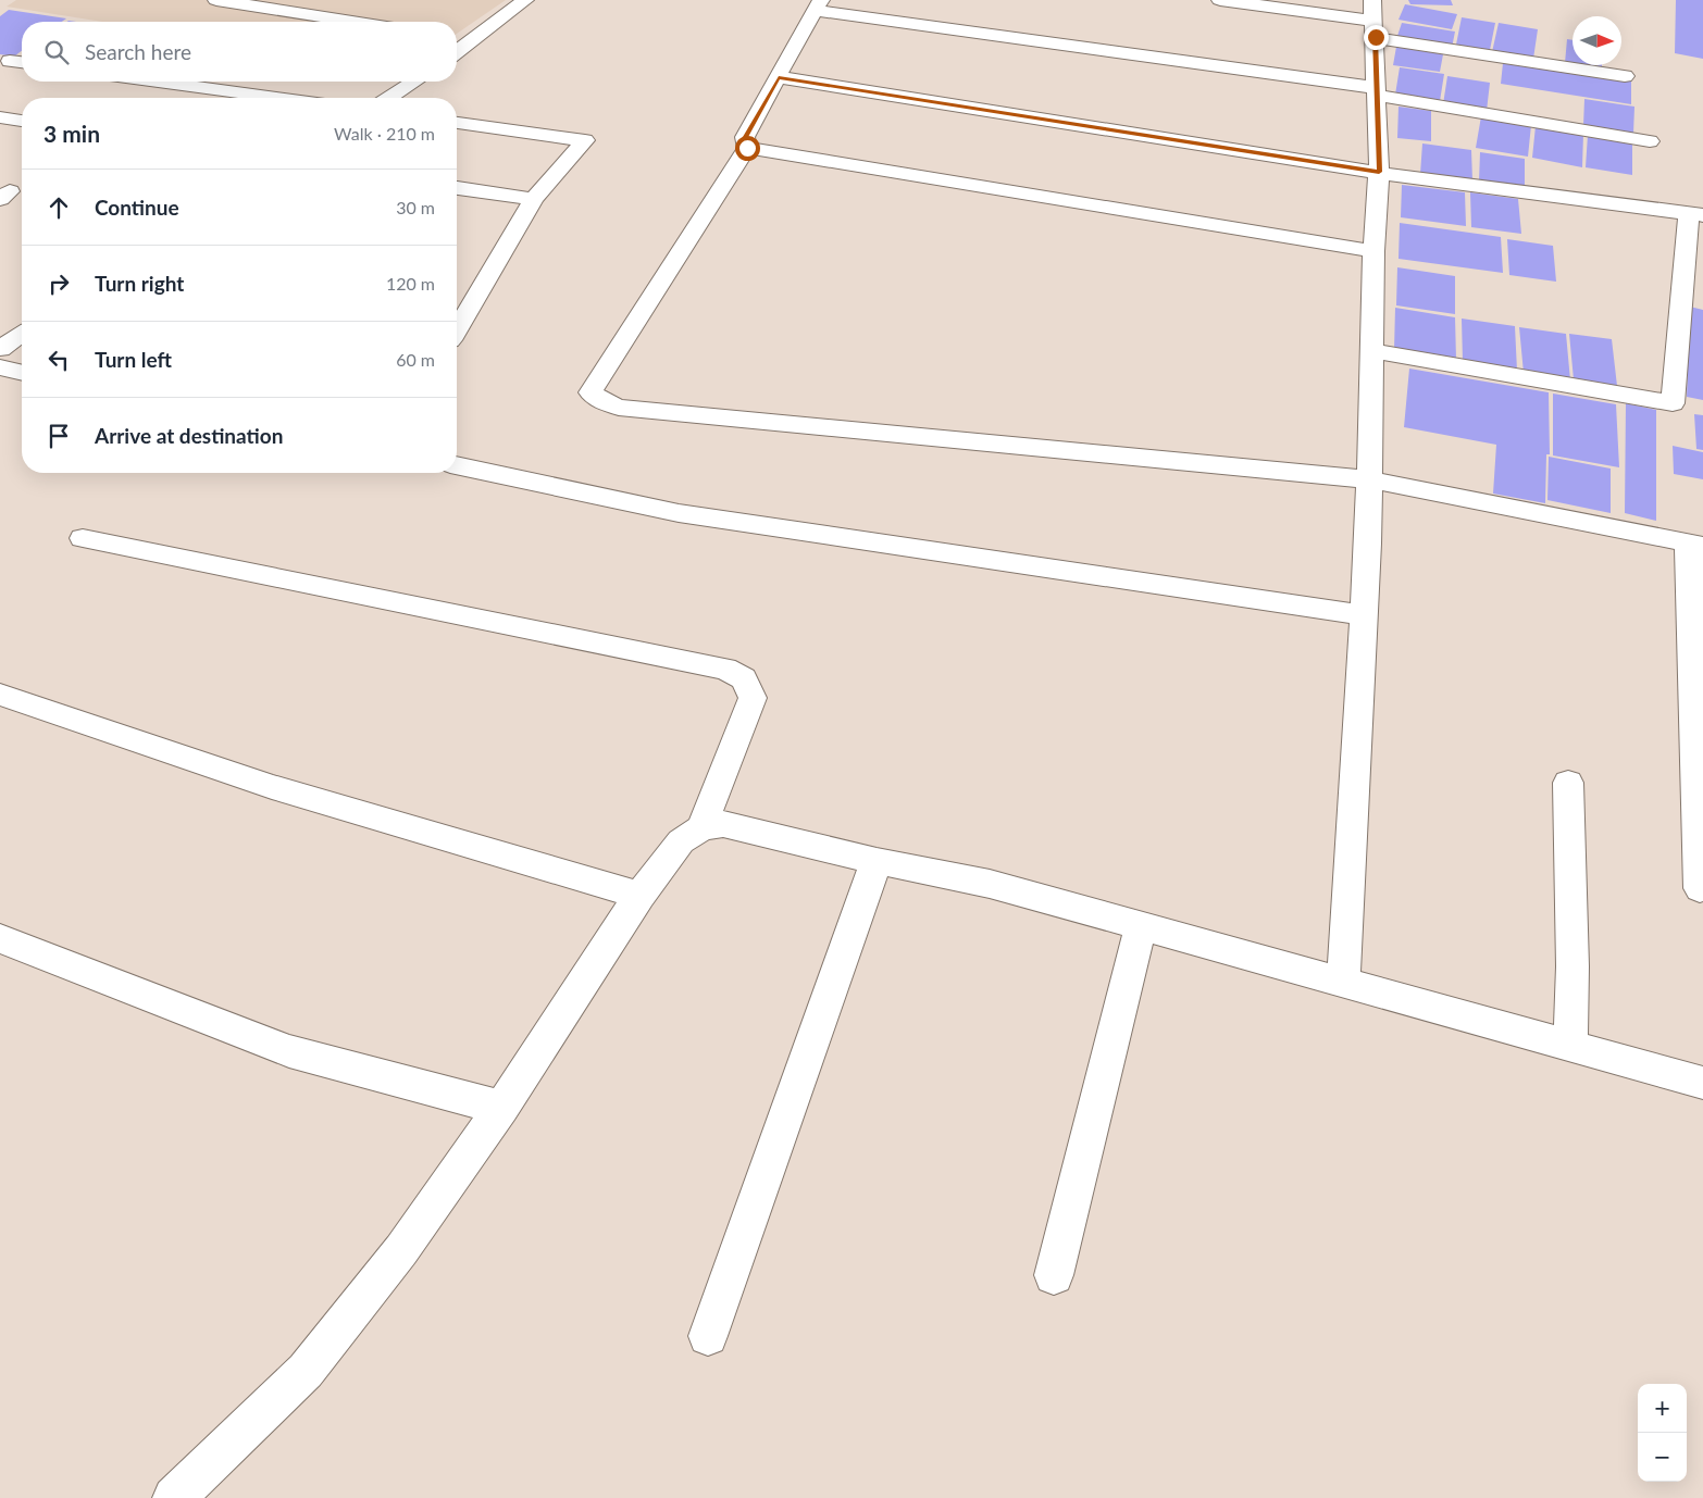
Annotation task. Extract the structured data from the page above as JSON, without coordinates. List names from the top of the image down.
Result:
{
  "north": "right",
  "page": {
    "search": "Search here",
    "heading": ["3 min", "Walk · 210 m"],
    "list": [
      ["Continue", "30 m"],
      ["Turn right", "120 m"],
      ["Turn left", "60 m"],
      "Arrive at destination"
    ],
    "map_buttons": ["+", "−"]
  }
}
